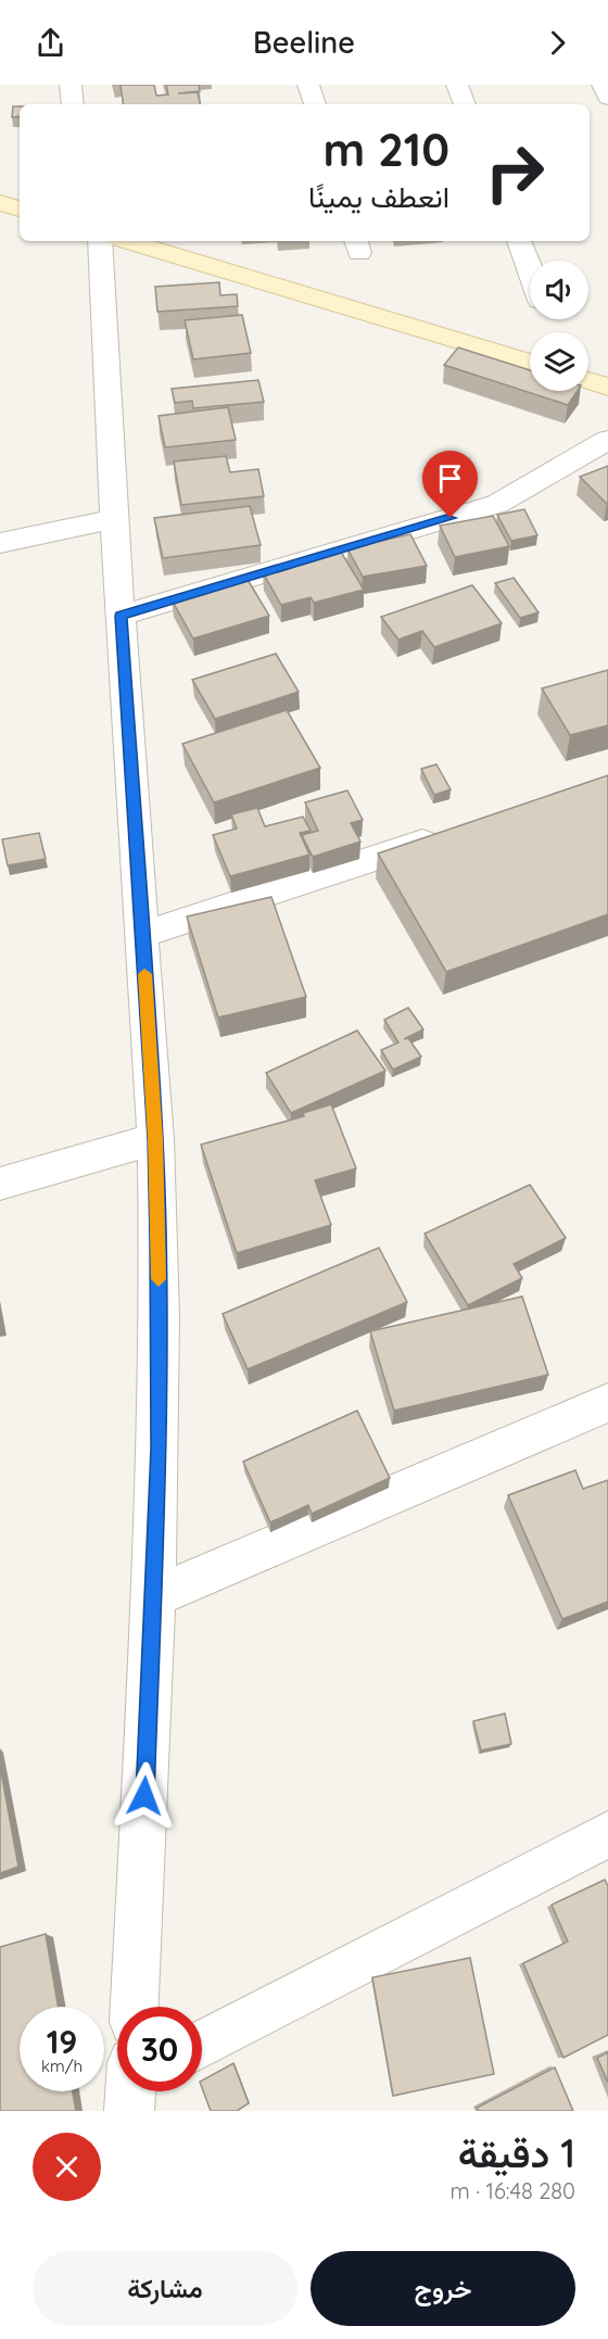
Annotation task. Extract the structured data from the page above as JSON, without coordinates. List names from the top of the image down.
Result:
{
  "page": {
    "header": "Beeline",
    "turn": ["210 m", "انعطف يمينًا"],
    "speed": "19 km/h",
    "limit": "30",
    "heading": ["1 دقيقة", "280 m · 16:48"],
    "buttons": ["خروج", "مشاركة"]
  }
}
